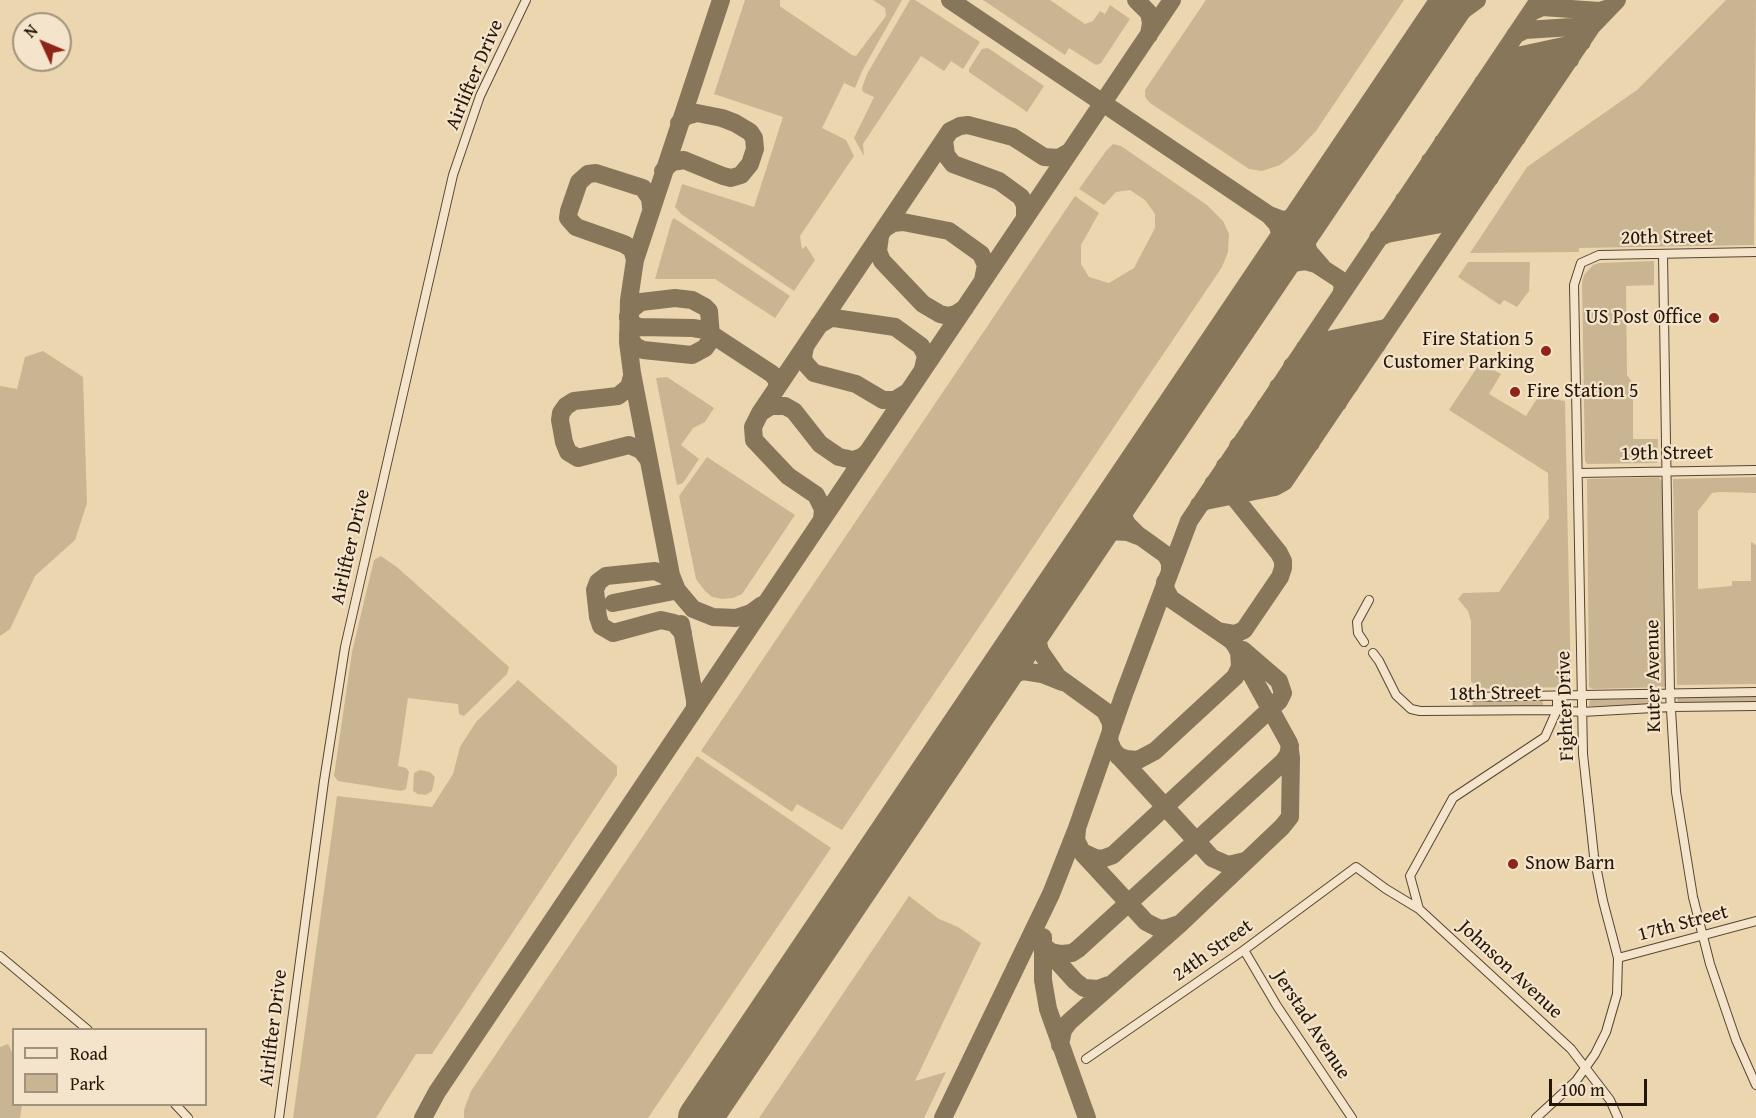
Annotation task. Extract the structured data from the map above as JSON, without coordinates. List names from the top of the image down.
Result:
{
  "streets": {
    "street": [
      "Airlifter Drive",
      "20th Street",
      "19th Street",
      "Kuter Avenue",
      "18th Street",
      "Fighter Drive",
      "17th Street",
      "24th Street",
      "Johnson Avenue",
      "Jerstad Avenue"
    ]
  },
  "crossings": [
    ["20th Street", "Kuter Avenue"],
    ["20th Street", "Fighter Drive"],
    ["19th Street", "Kuter Avenue"],
    ["19th Street", "Fighter Drive"],
    ["Kuter Avenue", "18th Street"],
    ["Kuter Avenue", "17th Street"],
    ["18th Street", "Fighter Drive"],
    ["Fighter Drive", "17th Street"],
    ["Fighter Drive", "Johnson Avenue"],
    ["24th Street", "Johnson Avenue"],
    ["24th Street", "Jerstad Avenue"]
  ],
  "places": [
    "US Post Office",
    "Fire Station 5 Customer Parking",
    "Fire Station 5",
    "Snow Barn"
  ],
  "legend": ["Road", "Park"],
  "scale_bar": "100 m",
  "north": "top left"
}
